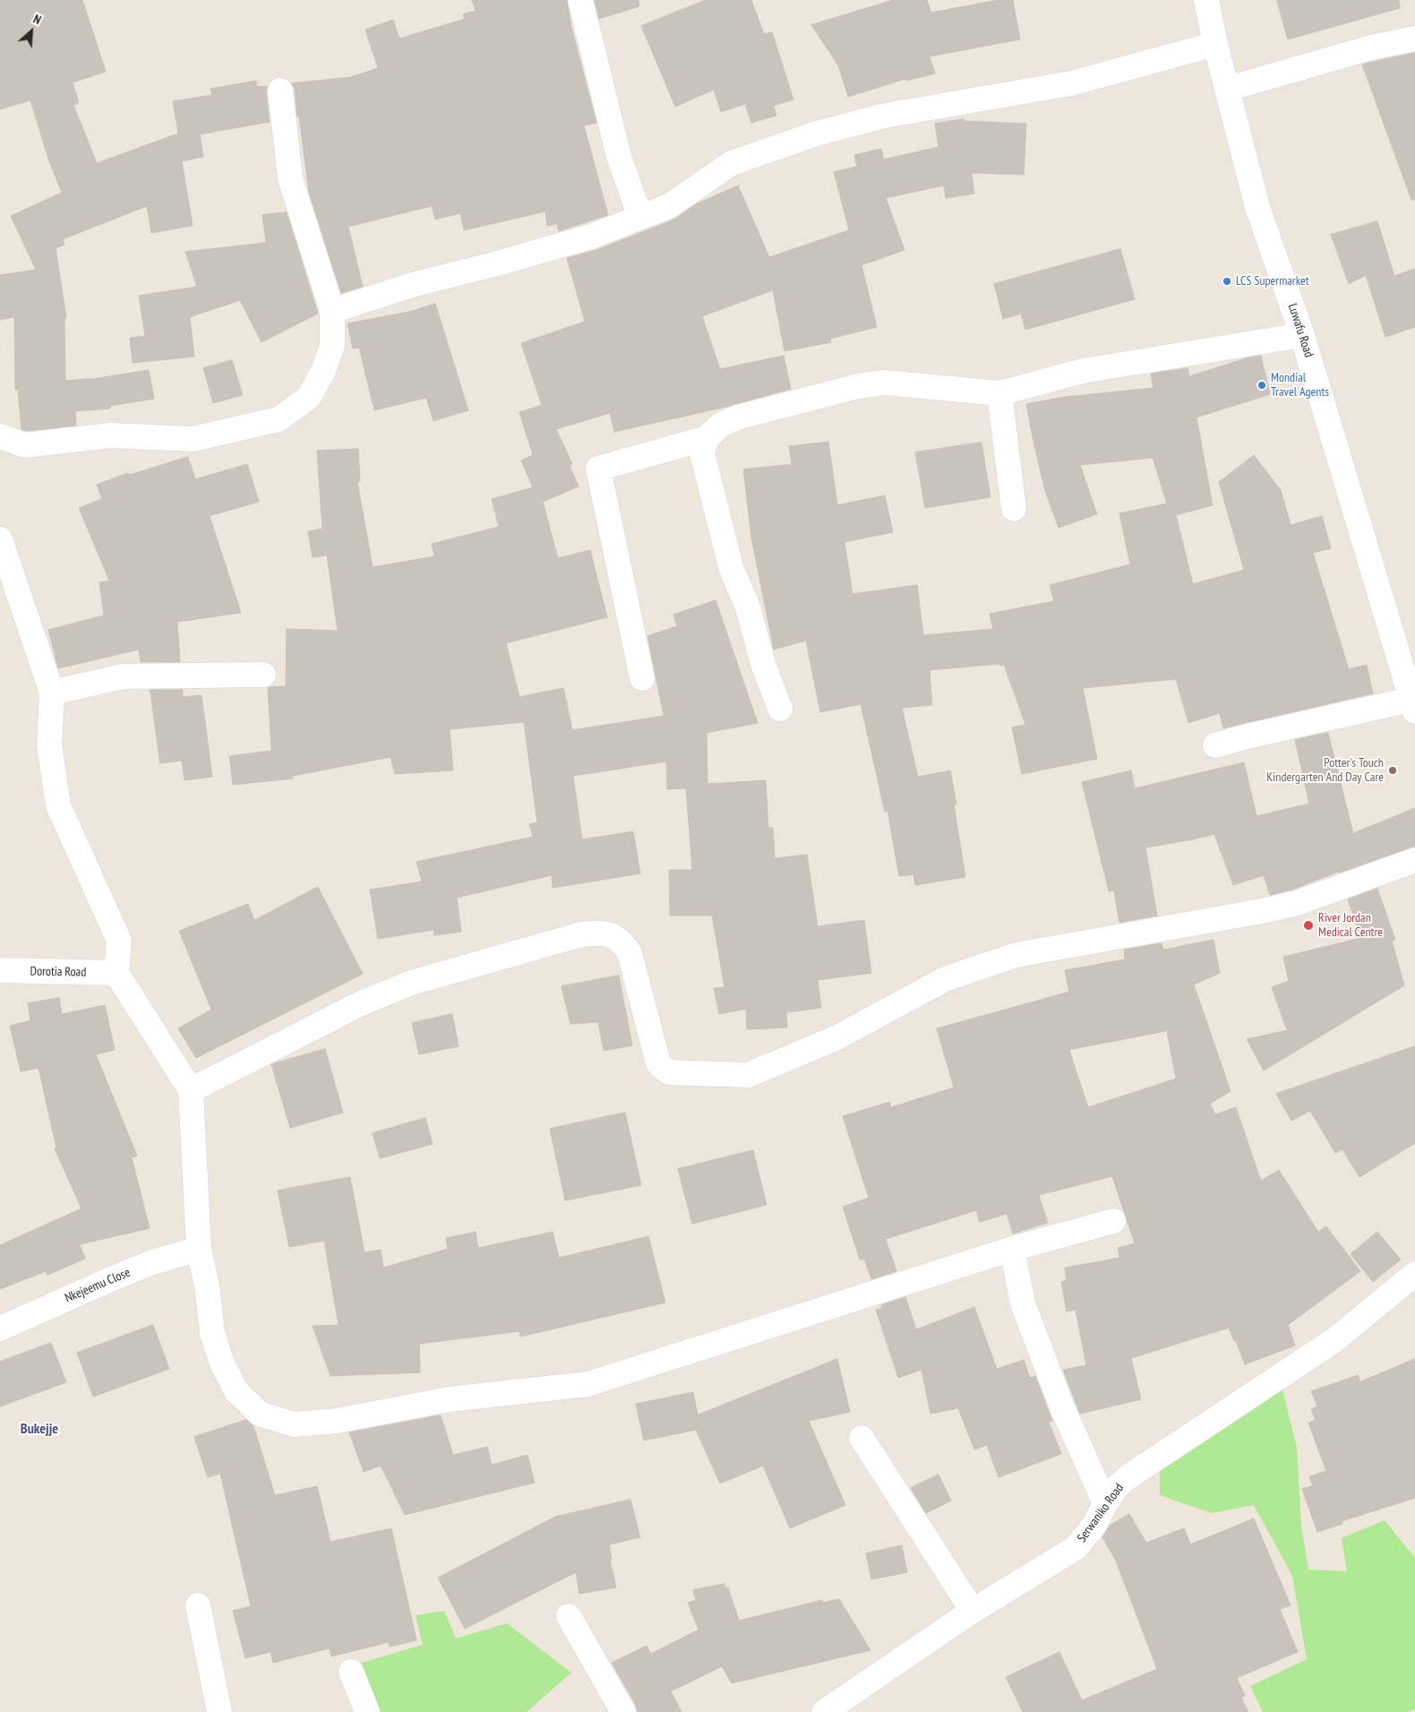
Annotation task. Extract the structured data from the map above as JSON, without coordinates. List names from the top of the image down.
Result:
{
  "streets": {
    "street": [
      "Luwafu Road",
      "Dorotia Road",
      "Nkejeemu Close",
      "Serwaniko Road"
    ]
  },
  "districts": ["Bukejje"],
  "places": [
    "LCS Supermarket",
    "Mondial Travel Agents",
    "Potter's Touch Kindergarten And Day Care",
    "River Jordan Medical Centre"
  ],
  "north": "top right"
}
